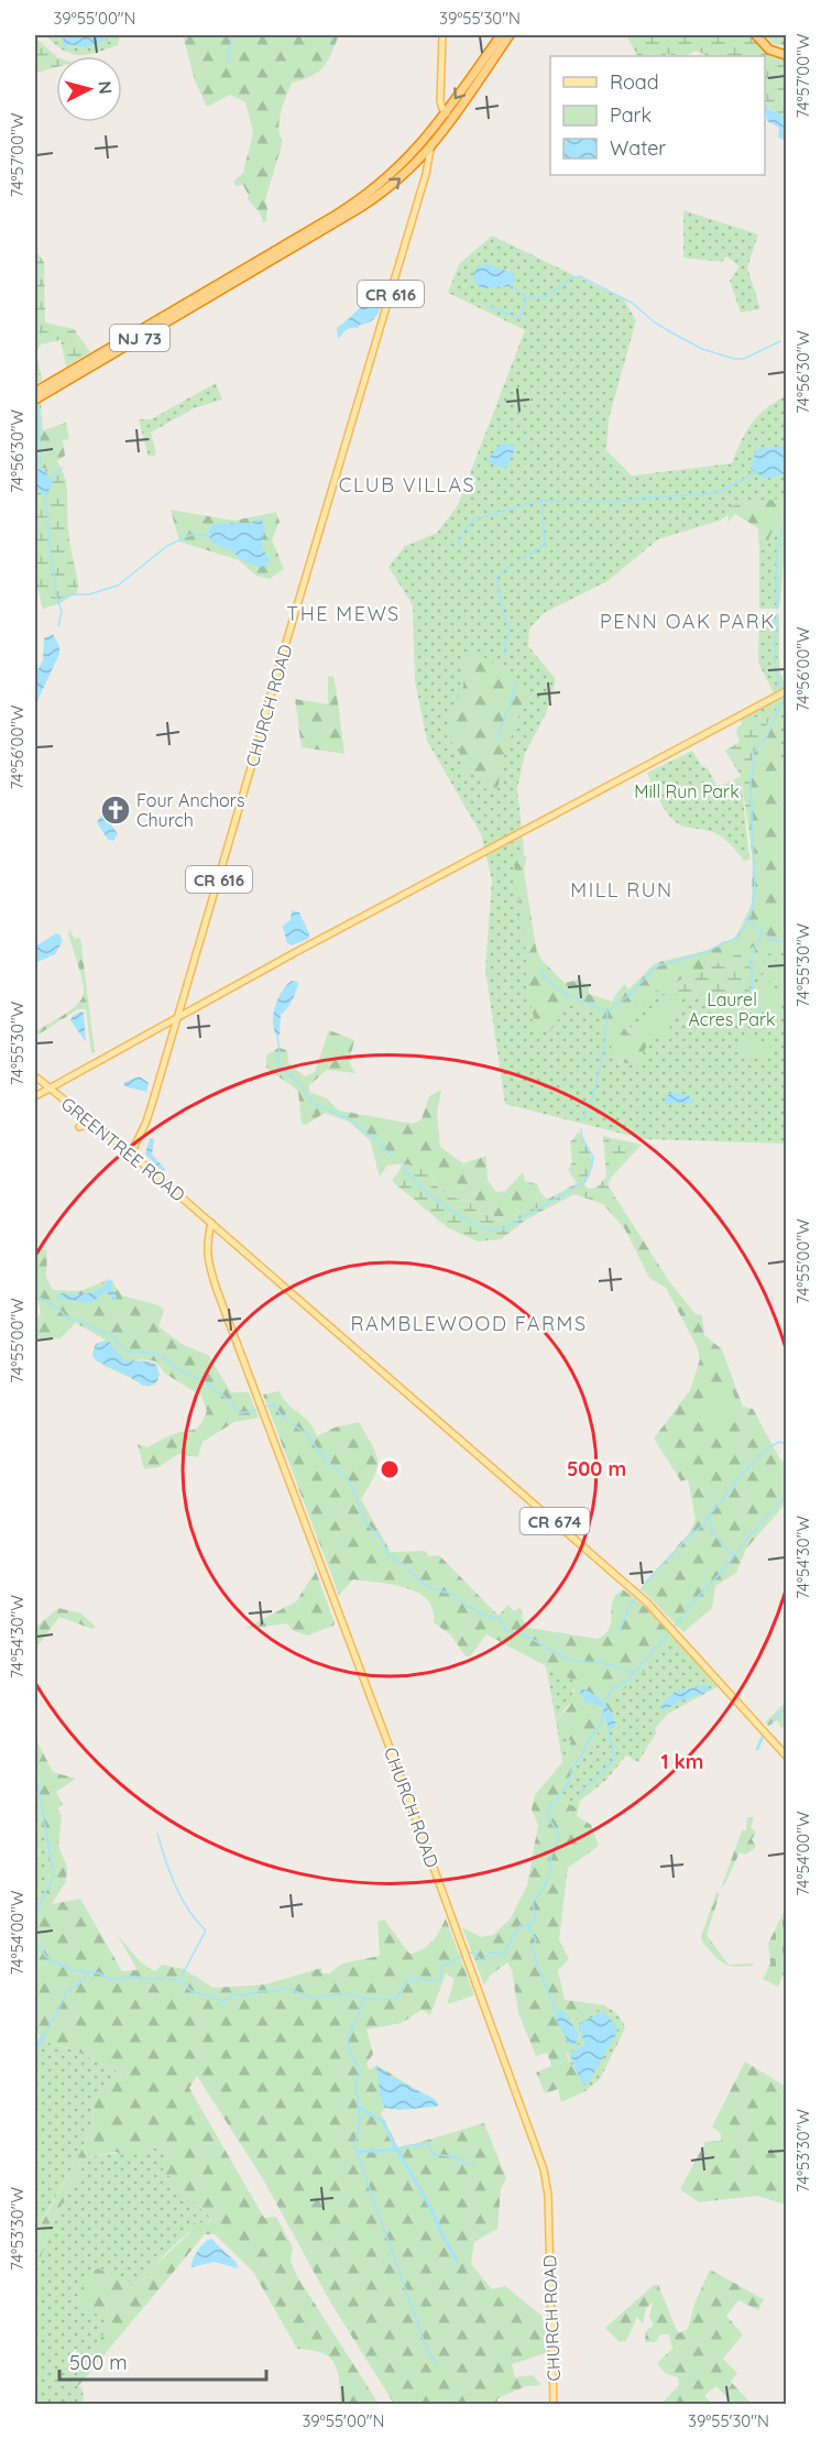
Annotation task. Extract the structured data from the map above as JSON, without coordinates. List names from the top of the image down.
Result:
{
  "streets": {
    "highway": ["NJ 73"],
    "main road": [
      "CR 616",
      "CHURCH ROAD",
      "GREENTREE ROAD",
      "CR 674"
    ]
  },
  "crossings": [
    ["NJ 73", "CHURCH ROAD"],
    ["CHURCH ROAD", "GREENTREE ROAD"],
    ["CHURCH ROAD", "CR 674"],
    ["GREENTREE ROAD", "CR 674"]
  ],
  "districts": [
    "CLUB VILLAS",
    "THE MEWS",
    "PENN OAK PARK",
    "MILL RUN",
    "RAMBLEWOOD FARMS"
  ],
  "parks": ["Mill Run Park", "Laurel Acres Park"],
  "places": {
    "church": ["Four Anchors Church"]
  },
  "legend": ["Road", "Park", "Water"],
  "scale_bar": "500 m",
  "north": "right",
  "coordinates": [
    "39°55'00\"N",
    "39°55'30\"N",
    "74°57'00\"W",
    "74°56'30\"W",
    "74°56'00\"W",
    "74°55'30\"W",
    "74°55'00\"W",
    "74°54'30\"W",
    "74°54'00\"W",
    "74°53'30\"W"
  ],
  "rings": ["500 m", "1 km"]
}
